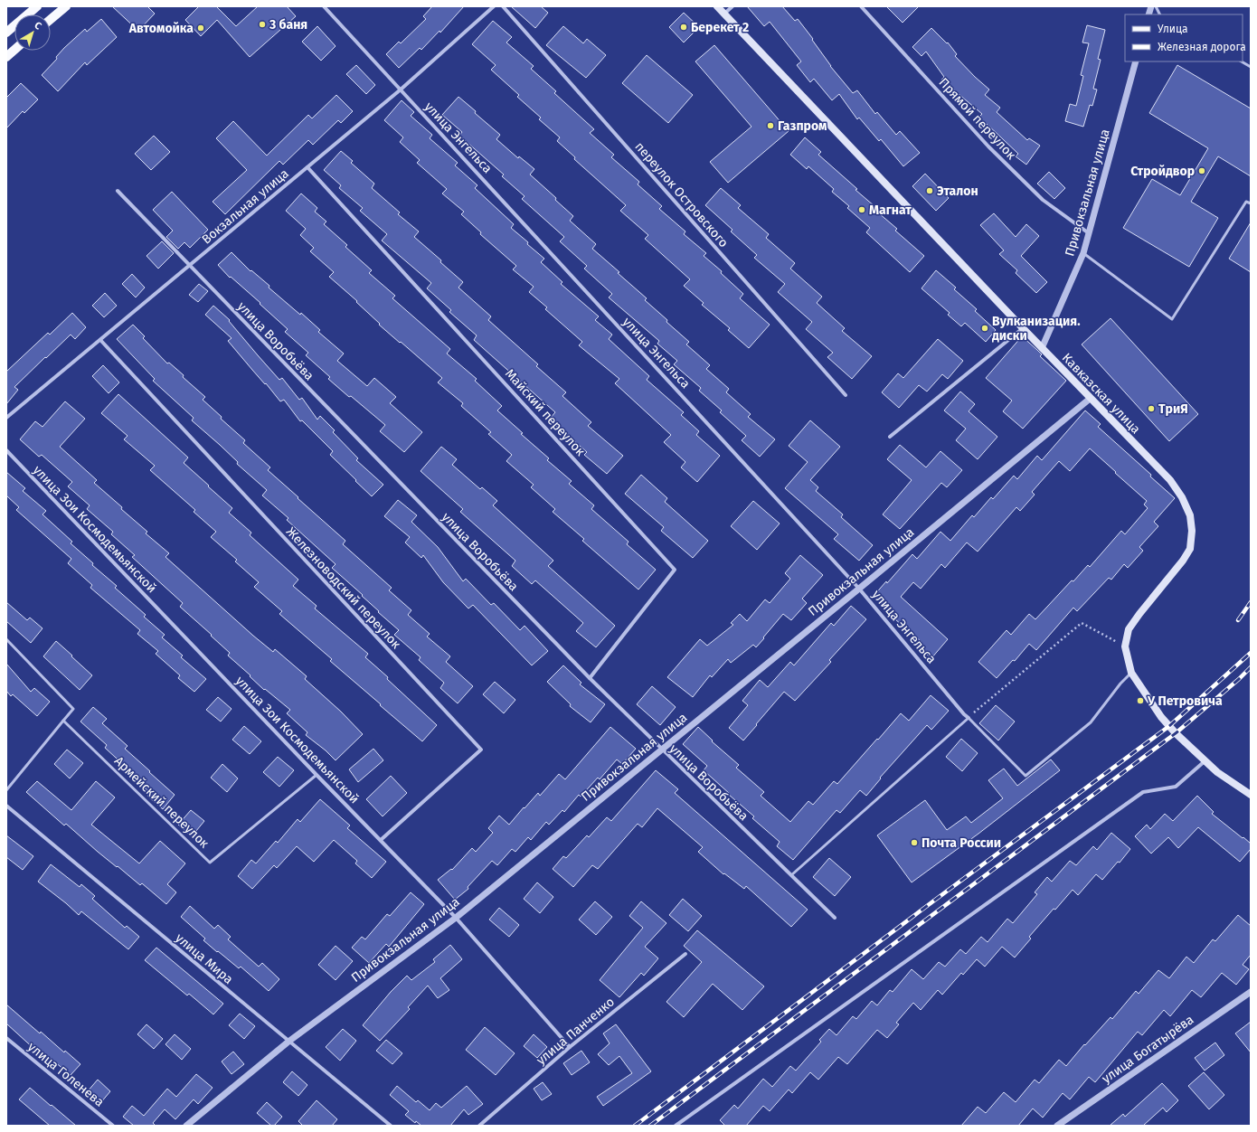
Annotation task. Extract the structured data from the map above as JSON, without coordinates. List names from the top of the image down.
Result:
{
  "streets": {
    "main road": ["Кавказская улица"],
    "street": [
      "Прямой переулок",
      "улица Энгельса",
      "Привокзальная улица",
      "переулок Островского",
      "Вокзальная улица",
      "улица Воробьёва",
      "Майский переулок",
      "улица Зои Космодемьянской",
      "Железноводский переулок",
      "улица Мира",
      "улица Панченко",
      "улица Богатырёва",
      "улица Голенева"
    ],
    "lane": ["Армейский переулок"]
  },
  "crossings": [
    ["Прямой переулок", "Привокзальная улица"],
    ["улица Энгельса", "Привокзальная улица"],
    ["улица Энгельса", "Вокзальная улица"],
    ["Привокзальная улица", "улица Воробьёва"],
    ["Привокзальная улица", "Кавказская улица"],
    ["Привокзальная улица", "улица Зои Космодемьянской"],
    ["Привокзальная улица", "улица Мира"],
    ["Вокзальная улица", "улица Воробьёва"],
    ["Вокзальная улица", "Майский переулок"],
    ["Вокзальная улица", "Железноводский переулок"],
    ["улица Воробьёва", "Майский переулок"],
    ["улица Зои Космодемьянской", "Железноводский переулок"],
    ["улица Зои Космодемьянской", "Армейский переулок"],
    ["улица Зои Космодемьянской", "улица Панченко"]
  ],
  "places": [
    "3 баня",
    "Берекет 2",
    "Автомойка",
    "Газпром",
    "Стройдвор",
    "Эталон",
    "Магнат",
    "Вулканизация. диски",
    "ТриЯ",
    "У Петровича",
    "Почта России"
  ],
  "legend": ["Улица", "Железная дорога"],
  "north": "top right"
}
